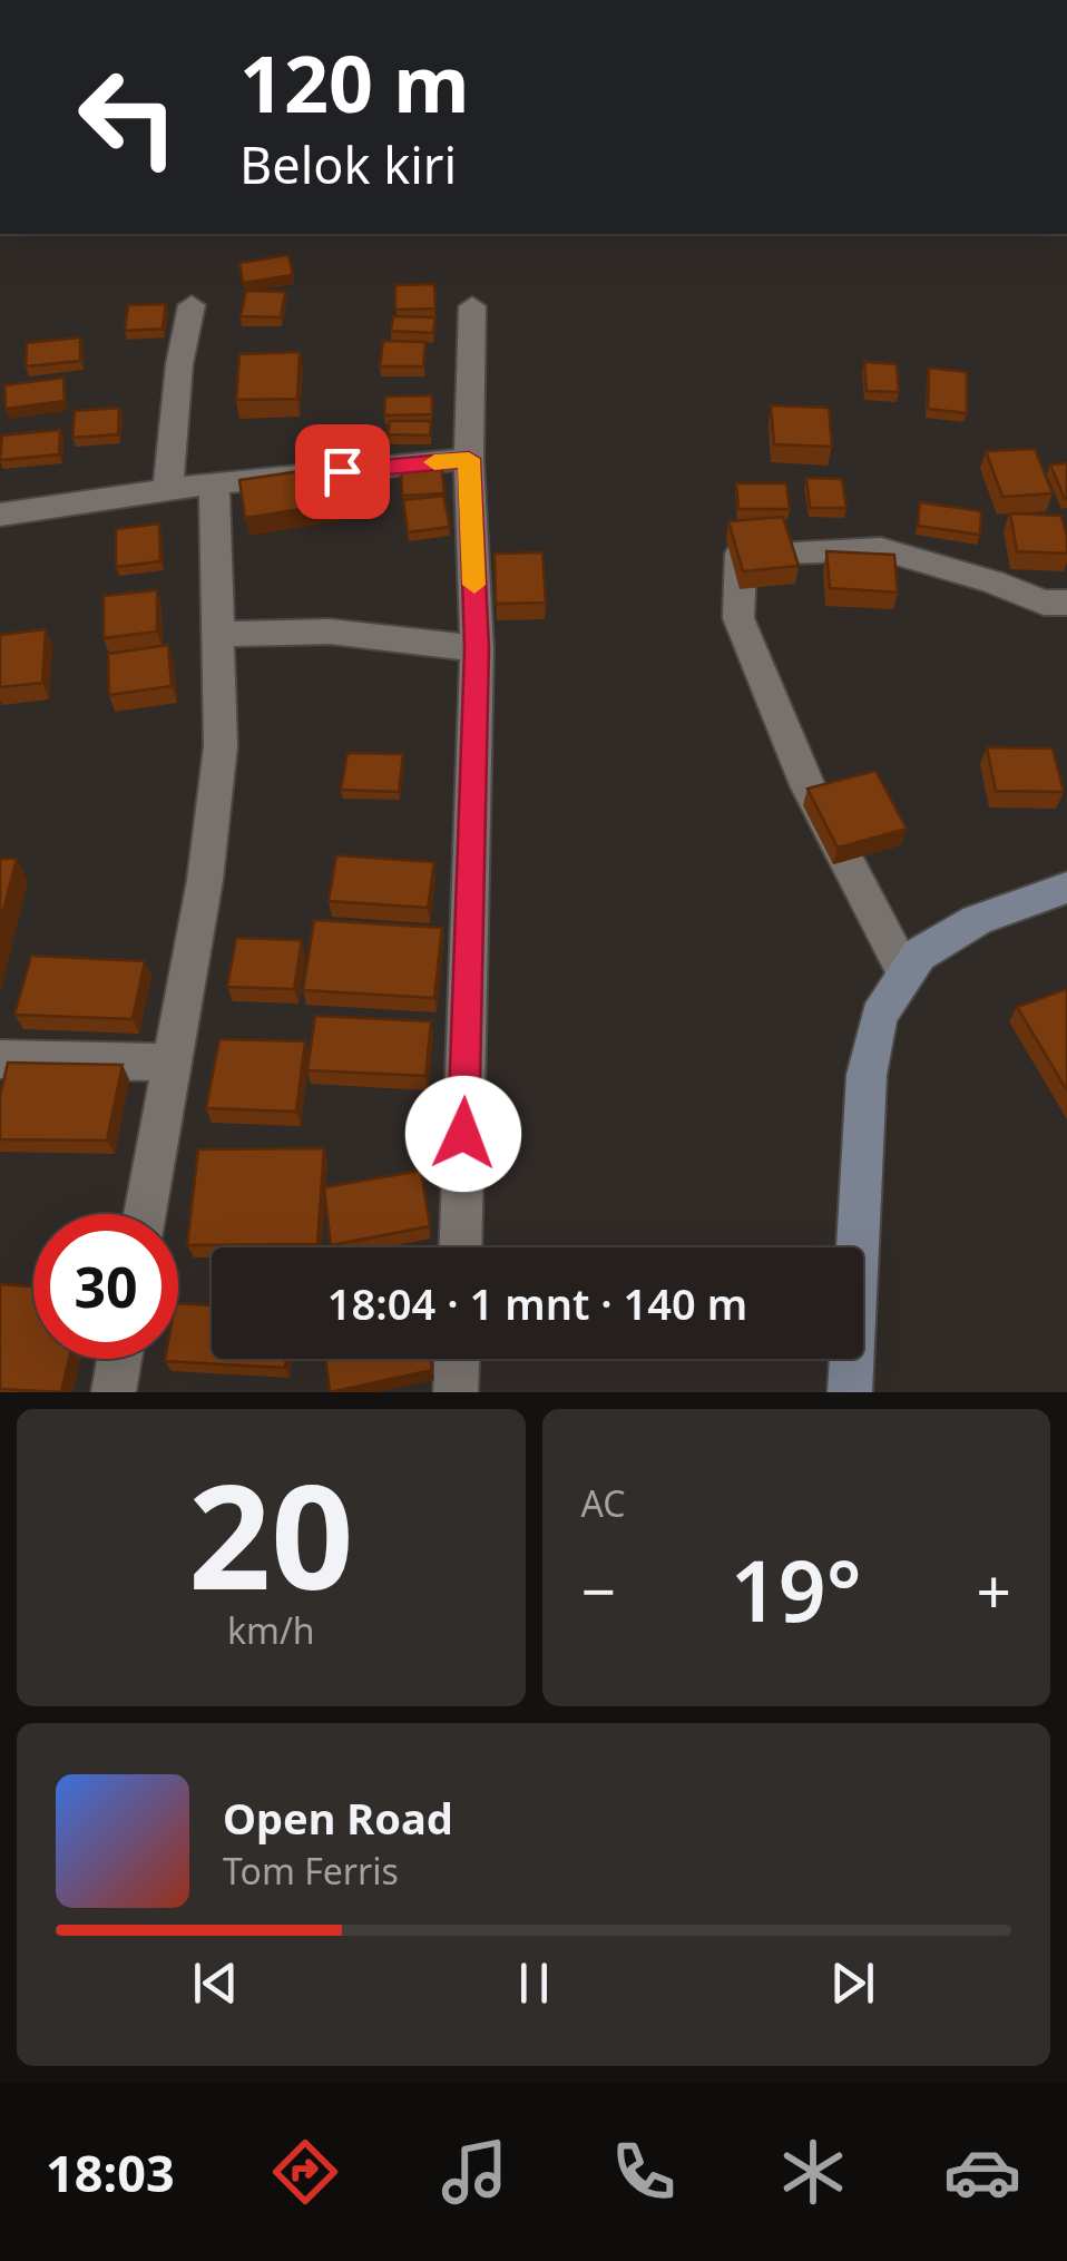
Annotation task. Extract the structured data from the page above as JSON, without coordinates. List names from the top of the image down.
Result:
{
  "page": {
    "turn": ["120 m", "Belok kiri"],
    "limit": "30",
    "trip": "18:04 · 1 mnt · 140 m",
    "tile": [
      ["20", "km/h"],
      "AC"
    ],
    "heat": ["−", "19°", "+"],
    "song": ["Open Road", "Tom Ferris"],
    "tabs": "18:03"
  }
}
